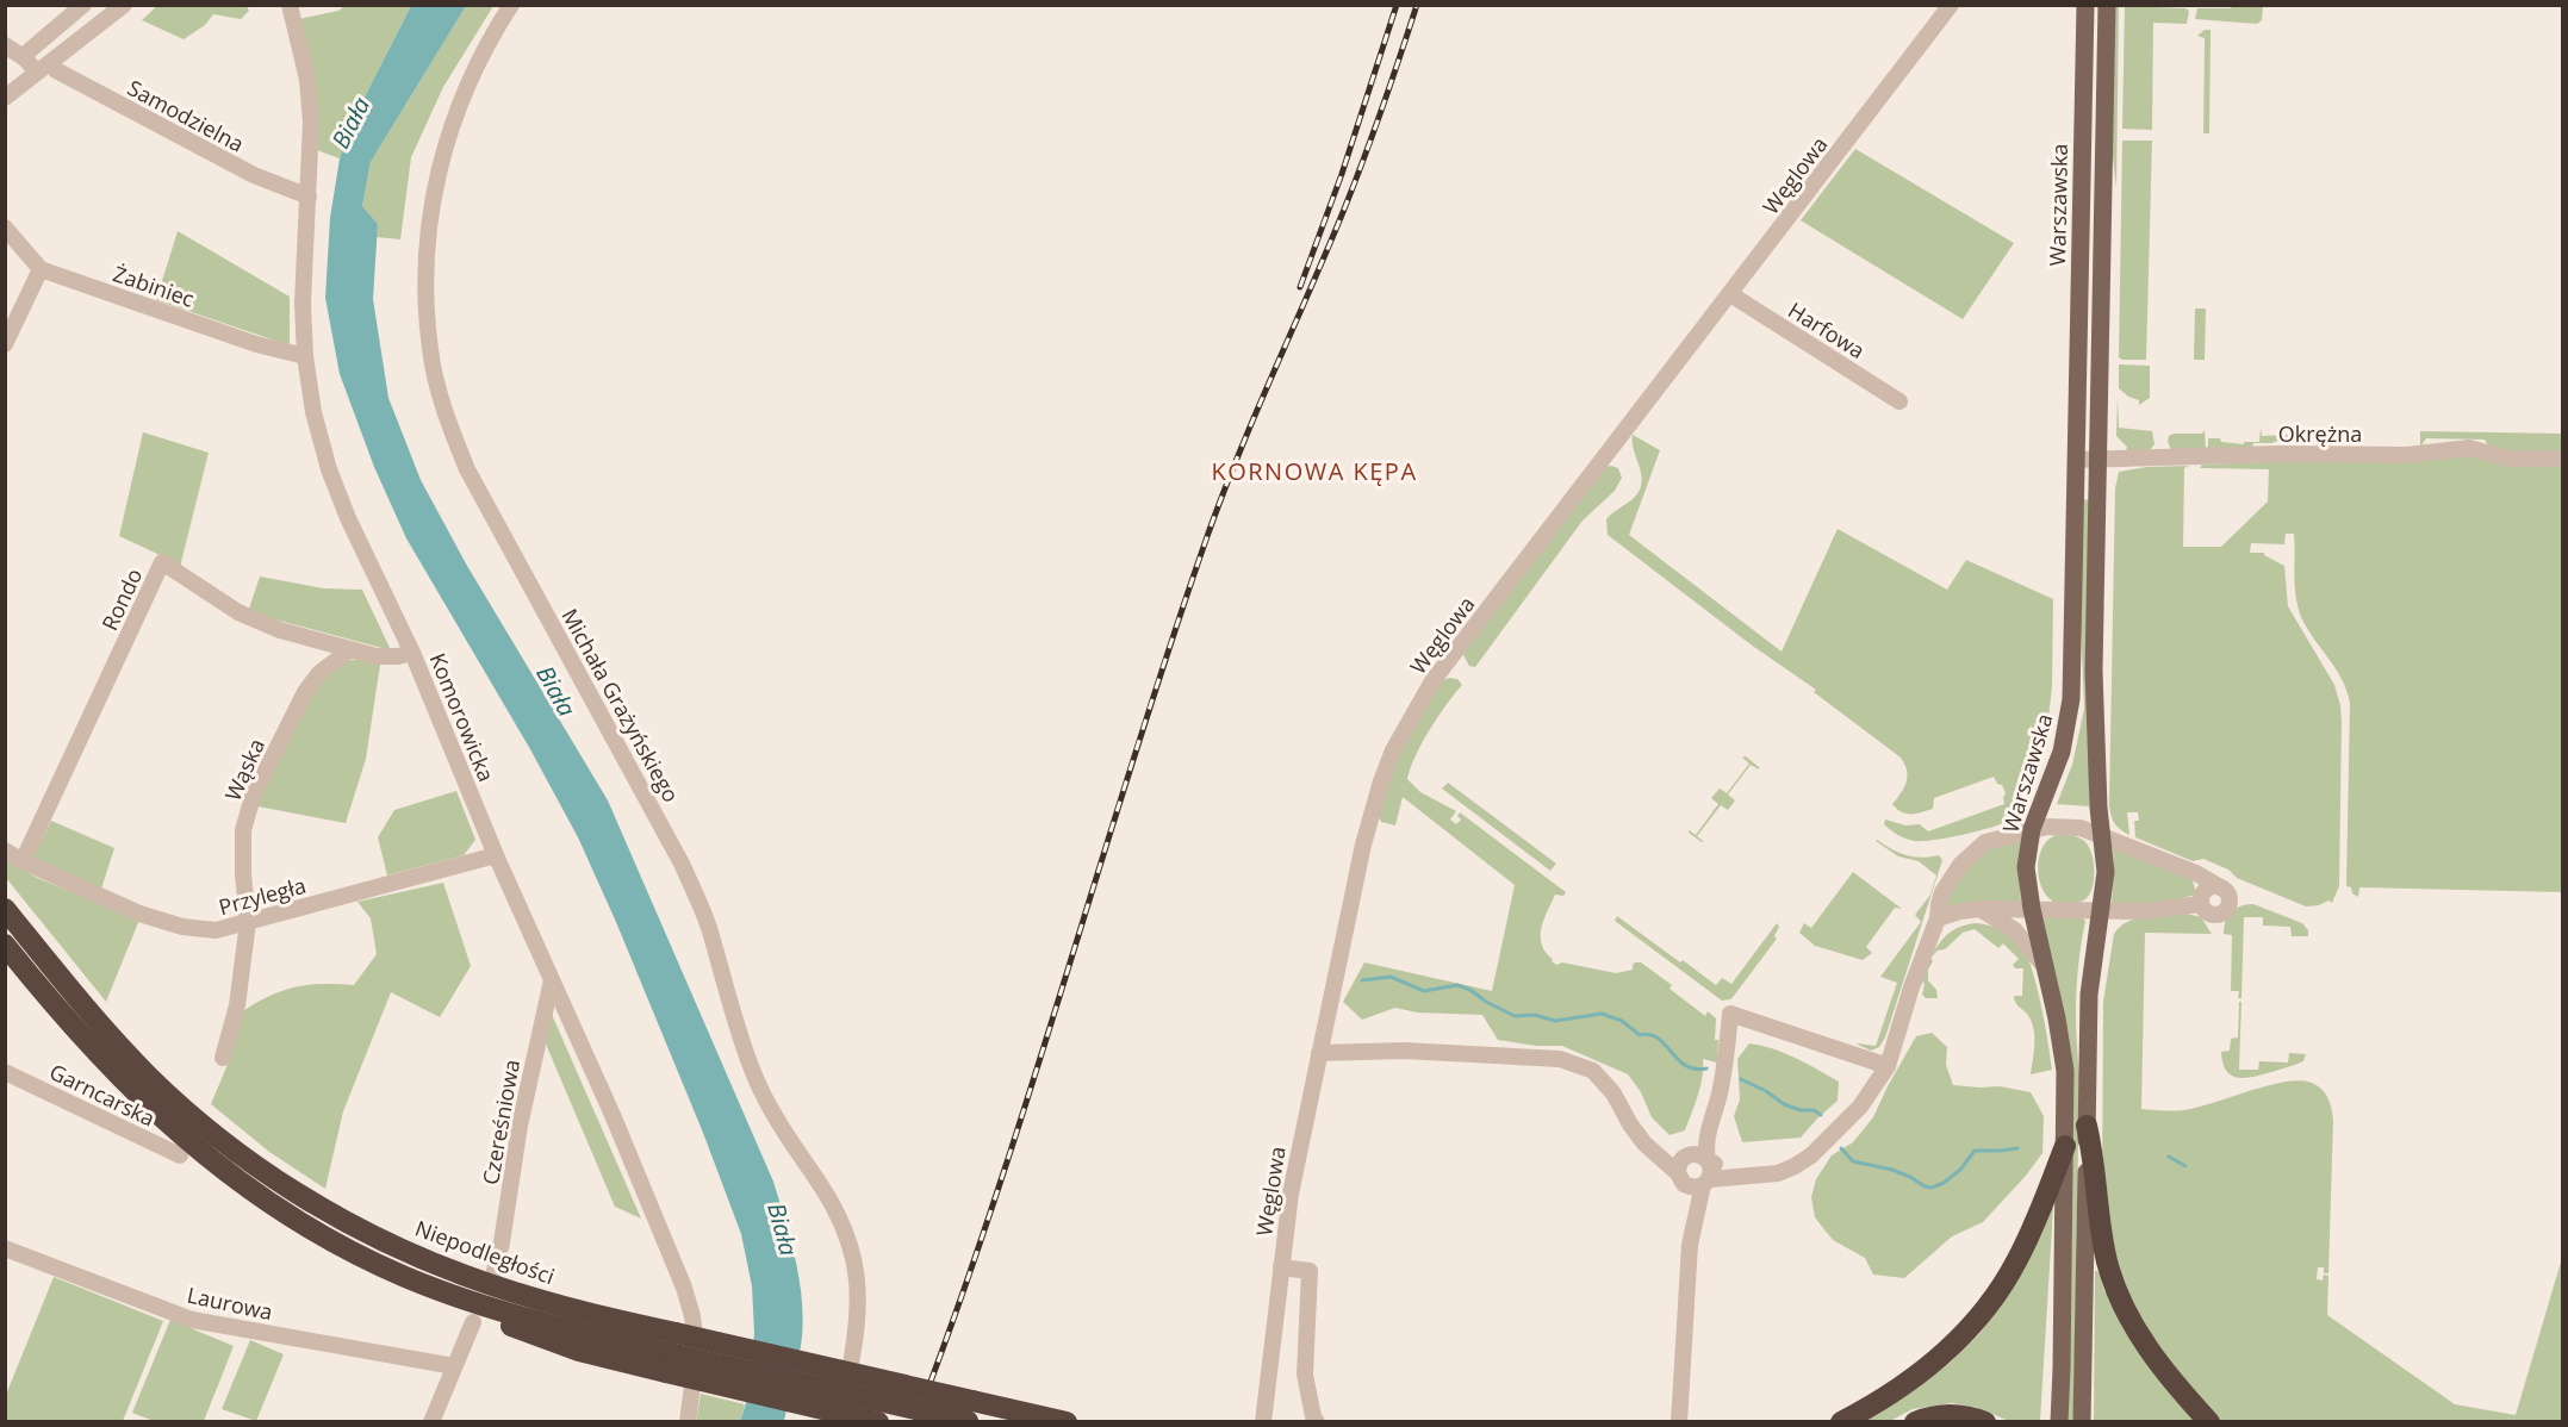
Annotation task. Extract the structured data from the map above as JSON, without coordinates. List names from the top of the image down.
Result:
{
  "streets": {
    "highway": ["Niepodległości"],
    "main road": ["Warszawska"],
    "street": [
      "Samodzielna",
      "Węglowa",
      "Żabiniec",
      "Harfowa",
      "Okrężna",
      "Rondo",
      "Michała Grażyńskiego",
      "Komorowicka",
      "Wąska",
      "Przyległa",
      "Garncarska",
      "Czereśniowa",
      "Laurowa"
    ]
  },
  "crossings": [
    ["Samodzielna", "Komorowicka"],
    ["Węglowa", "Harfowa"],
    ["Warszawska", "Okrężna"],
    ["Żabiniec", "Komorowicka"],
    ["Rondo", "Komorowicka"],
    ["Rondo", "Wąska"],
    ["Rondo", "Przyległa"],
    ["Komorowicka", "Przyległa"],
    ["Komorowicka", "Czereśniowa"],
    ["Wąska", "Przyległa"]
  ],
  "districts": ["KORNOWA KĘPA"],
  "water": ["Biała"]
}
